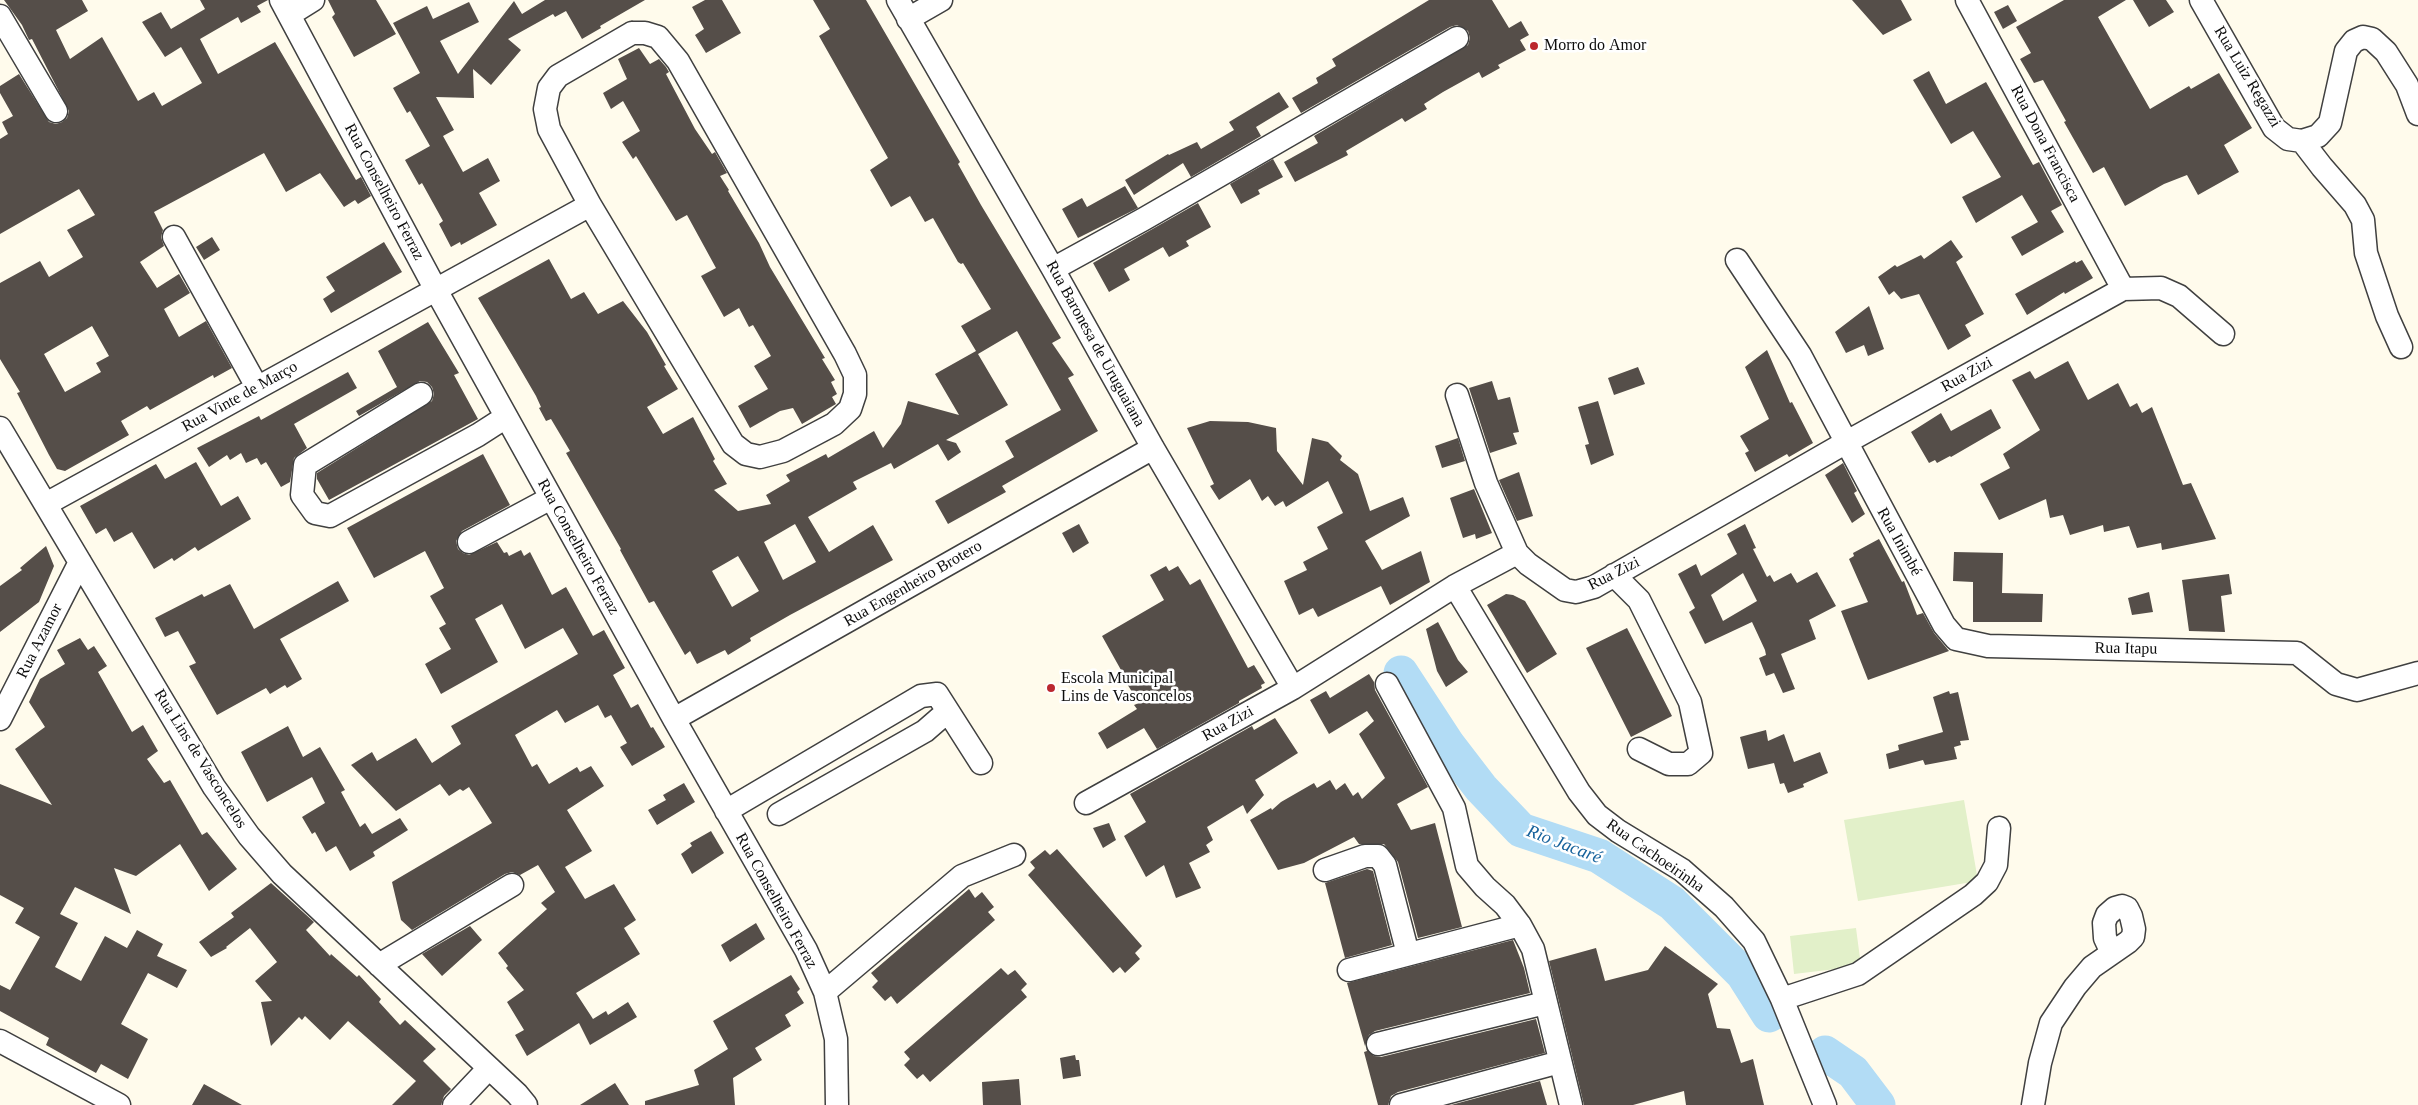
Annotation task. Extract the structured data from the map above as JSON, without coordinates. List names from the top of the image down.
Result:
{
  "streets": {
    "street": [
      "Rua Luiz Regazzi",
      "Rua Dona Francisca",
      "Rua Conselheiro Ferraz",
      "Rua Baronesa de Uruguaiana",
      "Rua Zizi",
      "Rua Vinte de Março",
      "Rua Inimbé",
      "Rua Engenheiro Brotero",
      "Rua Azamor",
      "Rua Itapu",
      "Rua Lins de Vasconcelos",
      "Rua Cachoeirinha"
    ]
  },
  "crossings": [
    ["Rua Dona Francisca", "Rua Zizi"],
    ["Rua Conselheiro Ferraz", "Rua Vinte de Março"],
    ["Rua Conselheiro Ferraz", "Rua Engenheiro Brotero"],
    ["Rua Baronesa de Uruguaiana", "Rua Zizi"],
    ["Rua Baronesa de Uruguaiana", "Rua Engenheiro Brotero"],
    ["Rua Zizi", "Rua Inimbé"],
    ["Rua Zizi", "Rua Cachoeirinha"],
    ["Rua Vinte de Março", "Rua Lins de Vasconcelos"],
    ["Rua Inimbé", "Rua Itapu"],
    ["Rua Azamor", "Rua Lins de Vasconcelos"]
  ],
  "water": ["Rio Jacaré"],
  "places": ["Morro do Amor", "Escola Municipal Lins de Vasconcelos"]
}
